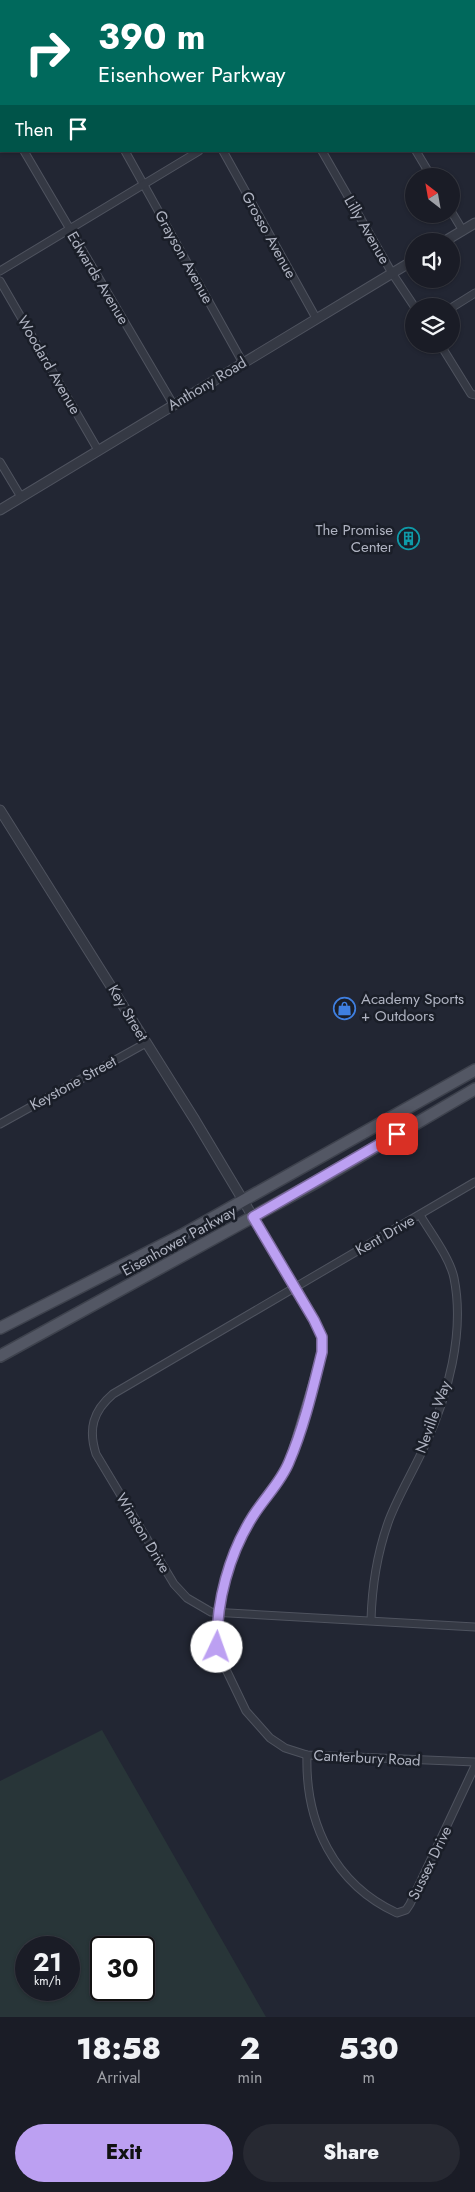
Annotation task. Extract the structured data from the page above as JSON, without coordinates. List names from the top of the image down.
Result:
{
  "streets": {
    "main road": ["Eisenhower Parkway"],
    "street": [
      "Lilly Avenue",
      "Grosso Avenue",
      "Grayson Avenue",
      "Edwards Avenue",
      "Woodard Avenue",
      "Anthony Road",
      "Key Street",
      "Keystone Street",
      "Kent Drive",
      "Neville Way",
      "Winston Drive",
      "Canterbury Road",
      "Sussex Drive"
    ]
  },
  "crossings": [
    ["Lilly Avenue", "Anthony Road"],
    ["Grosso Avenue", "Anthony Road"],
    ["Grayson Avenue", "Anthony Road"],
    ["Edwards Avenue", "Anthony Road"],
    ["Woodard Avenue", "Anthony Road"],
    ["Key Street", "Keystone Street"],
    ["Key Street", "Eisenhower Parkway"],
    ["Key Street", "Canterbury Road"],
    ["Kent Drive", "Neville Way"],
    ["Kent Drive", "Winston Drive"],
    ["Kent Drive", "Canterbury Road"],
    ["Eisenhower Parkway", "Canterbury Road"],
    ["Neville Way", "Winston Drive"],
    ["Winston Drive", "Canterbury Road"],
    ["Canterbury Road", "Sussex Drive"]
  ],
  "places": {
    "building": ["The Promise Center"],
    "shop": ["Academy Sports + Outdoors"]
  },
  "north": "top left",
  "page": {
    "turn": ["390 m", "Eisenhower Parkway"],
    "then": "Then",
    "speed": "21 km/h",
    "limit": "30",
    "eta": [
      "18:58",
      "Arrival",
      "2",
      "min",
      "530",
      "m"
    ],
    "buttons": ["Exit", "Share"]
  }
}
